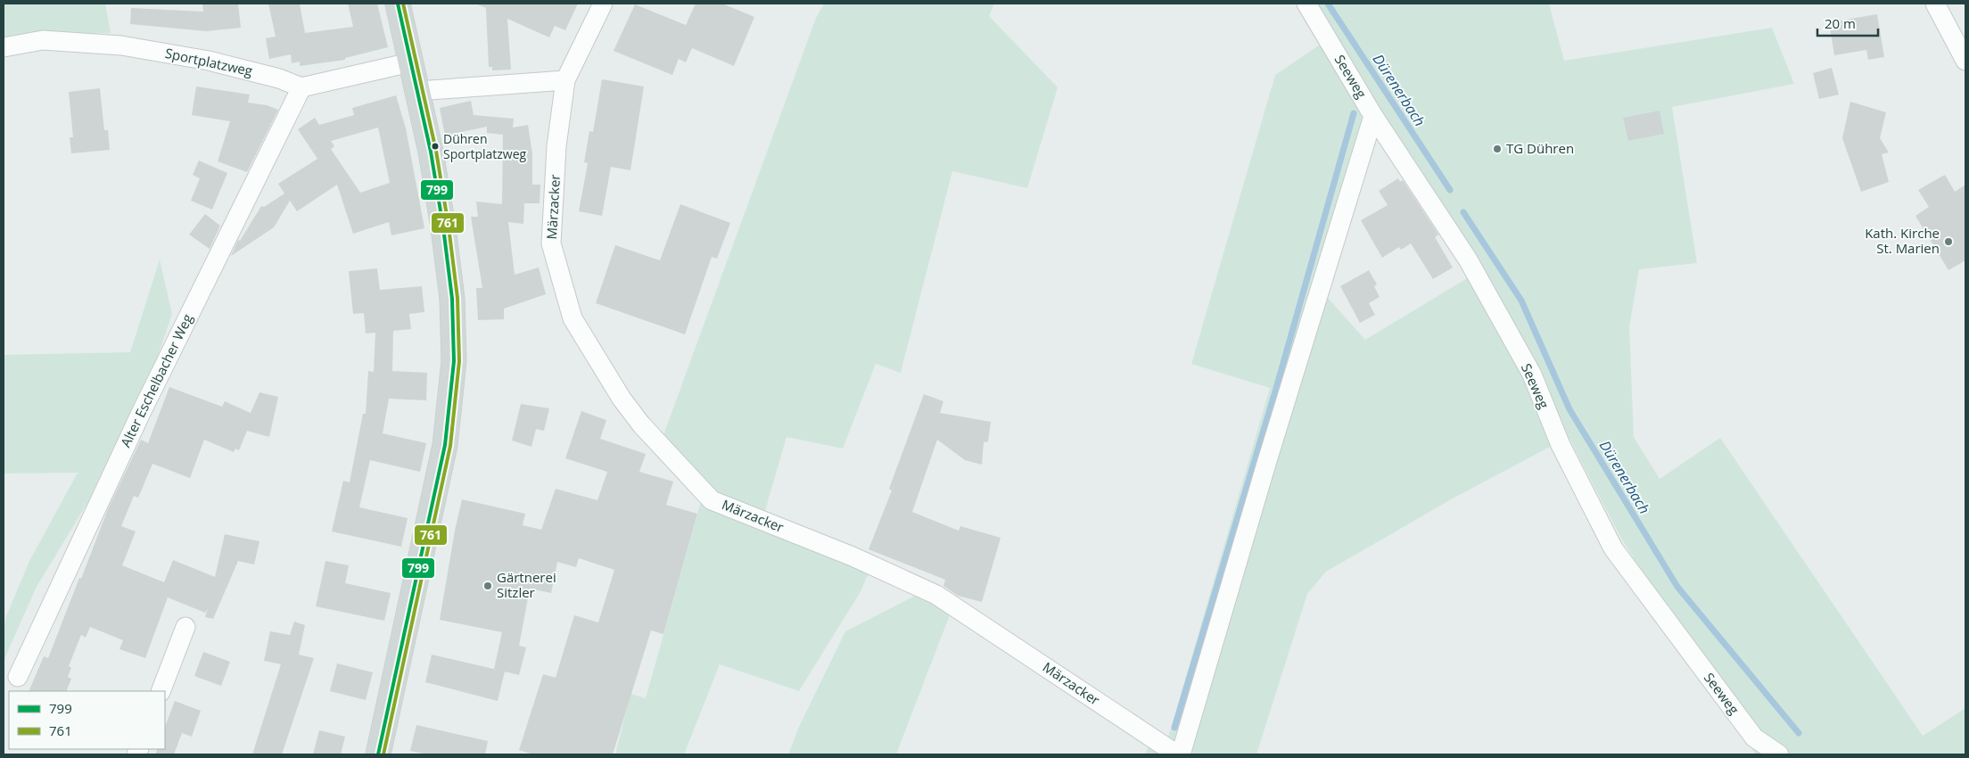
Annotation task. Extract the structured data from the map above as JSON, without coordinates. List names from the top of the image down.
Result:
{
  "streets": {
    "street": [
      "Sportplatzweg",
      "Seeweg",
      "Märzacker",
      "Alter Eschelbacher Weg"
    ]
  },
  "crossings": [
    ["Sportplatzweg", "Alter Eschelbacher Weg"]
  ],
  "water": ["Dürenerbach"],
  "places": [
    "Dühren Sportplatzweg",
    "TG Dühren",
    "Kath. Kirche St. Marien",
    "Gärtnerei Sitzler"
  ],
  "lines": ["transit line 799", "transit line 761"],
  "legend": ["799", "761"],
  "scale_bar": "20 m"
}
